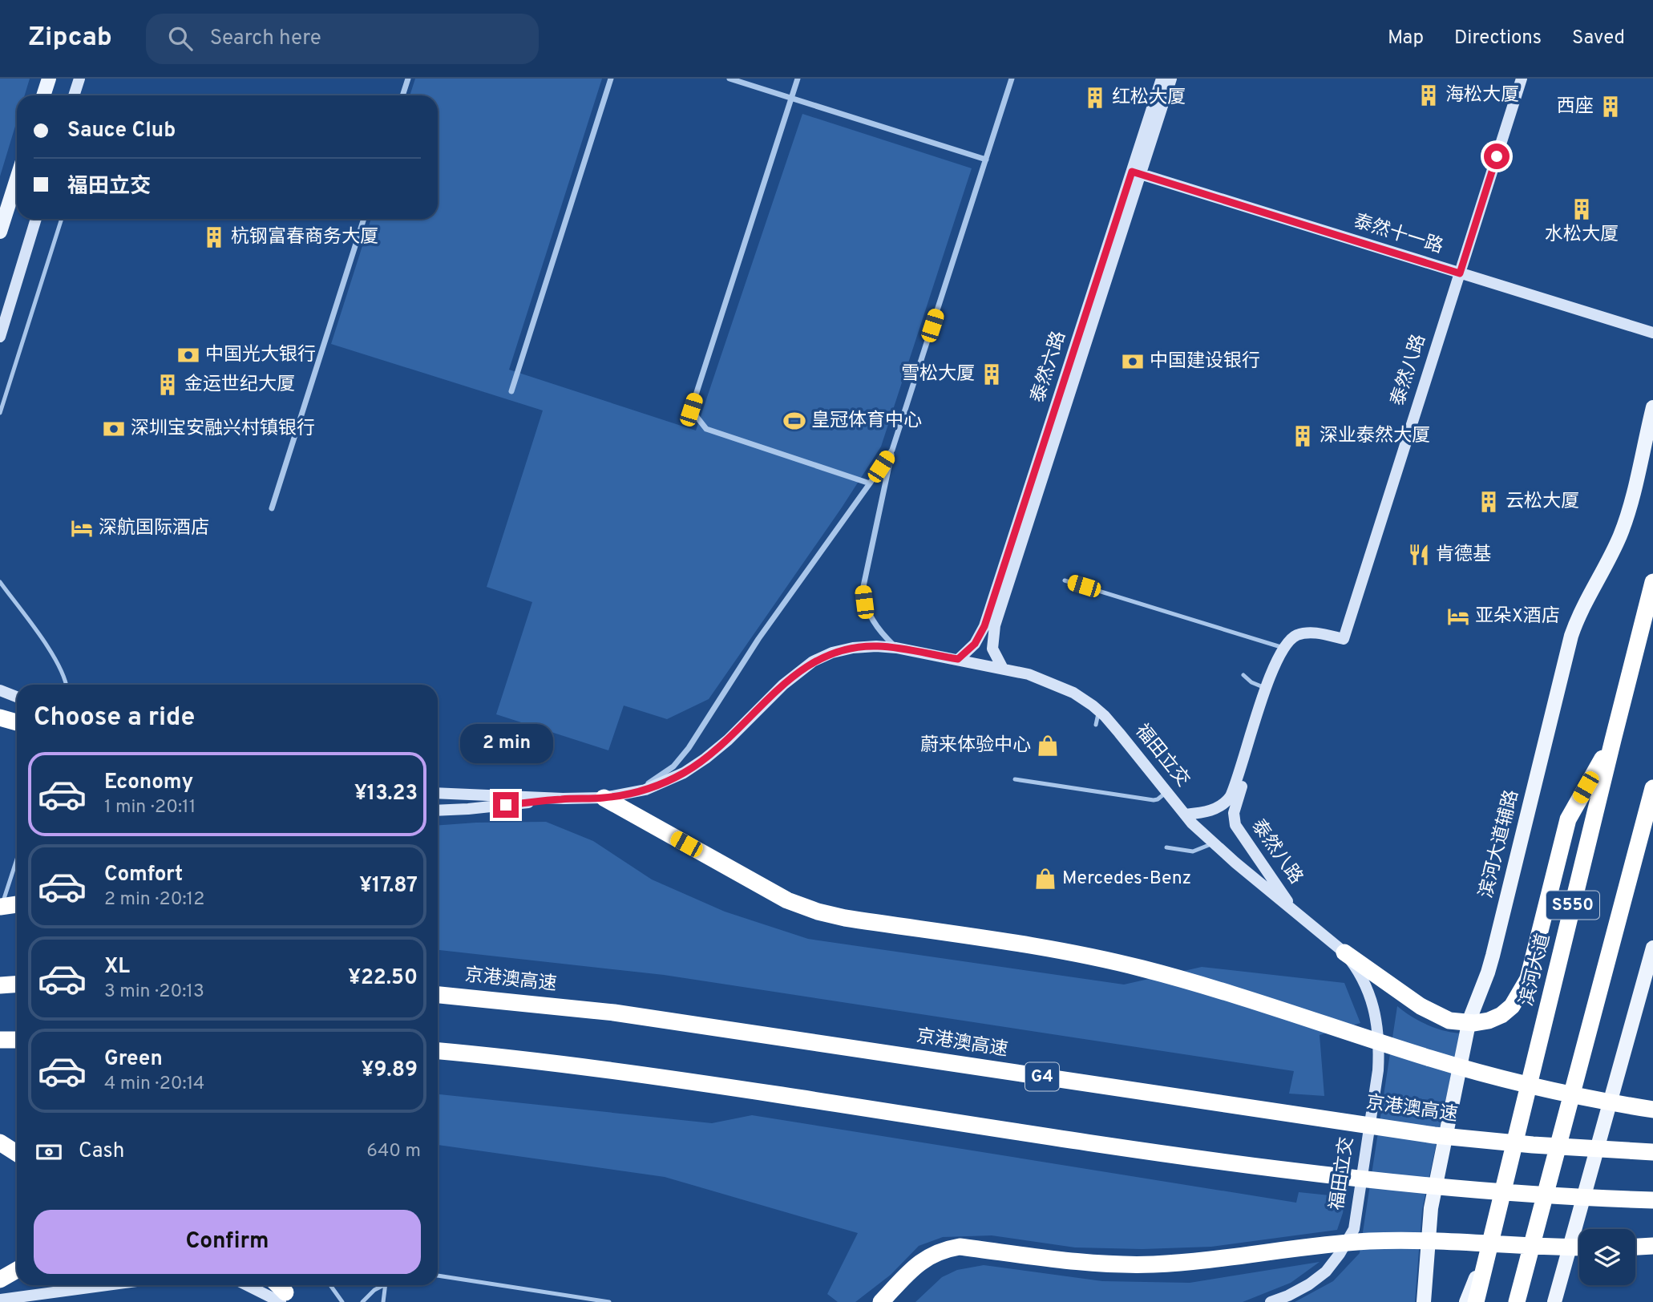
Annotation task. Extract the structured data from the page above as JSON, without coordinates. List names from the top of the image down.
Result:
{
  "streets": {
    "highway": [
      "S550",
      "滨河大道",
      "京港澳高速",
      "G4"
    ],
    "main road": ["滨河大道辅路"],
    "street": [
      "泰然十一路",
      "泰然六路",
      "泰然八路",
      "福田立交"
    ]
  },
  "crossings": [
    ["泰然十一路", "泰然六路"],
    ["泰然十一路", "泰然八路"],
    ["泰然六路", "福田立交"],
    ["泰然八路", "福田立交"]
  ],
  "places": {
    "building": [
      "海松大厦",
      "红松大厦",
      "西座",
      "水松大厦",
      "杭钢富春商务大厦",
      "雪松大厦",
      "金运世纪大厦",
      "深业泰然大厦",
      "云松大厦"
    ],
    "bank": ["中国光大银行", "中国建设银行", "深圳宝安融兴村镇银行"],
    "sports": ["皇冠体育中心"],
    "hotel": ["深航国际酒店", "亚朵X酒店"],
    "restaurant": ["肯德基"],
    "shop": ["蔚来体验中心", "Mercedes-Benz"]
  },
  "page": {
    "header": "Zipcab",
    "search": "Search here",
    "nav": ["Map", "Directions", "Saved"],
    "banner": ["Sauce Club", "福田立交"],
    "heading": "Choose a ride",
    "bubble": "2 min",
    "list": [
      {
        "name": "Economy",
        "note": "1 min · 20:11",
        "value": "¥13.23"
      },
      {
        "name": "Comfort",
        "note": "2 min · 20:12",
        "value": "¥17.87"
      },
      {
        "name": "XL",
        "note": "3 min · 20:13",
        "value": "¥22.50"
      },
      {
        "name": "Green",
        "note": "4 min · 20:14",
        "value": "¥9.89"
      }
    ],
    "pay": ["Cash", "640 m"],
    "buttons": "Confirm"
  }
}
